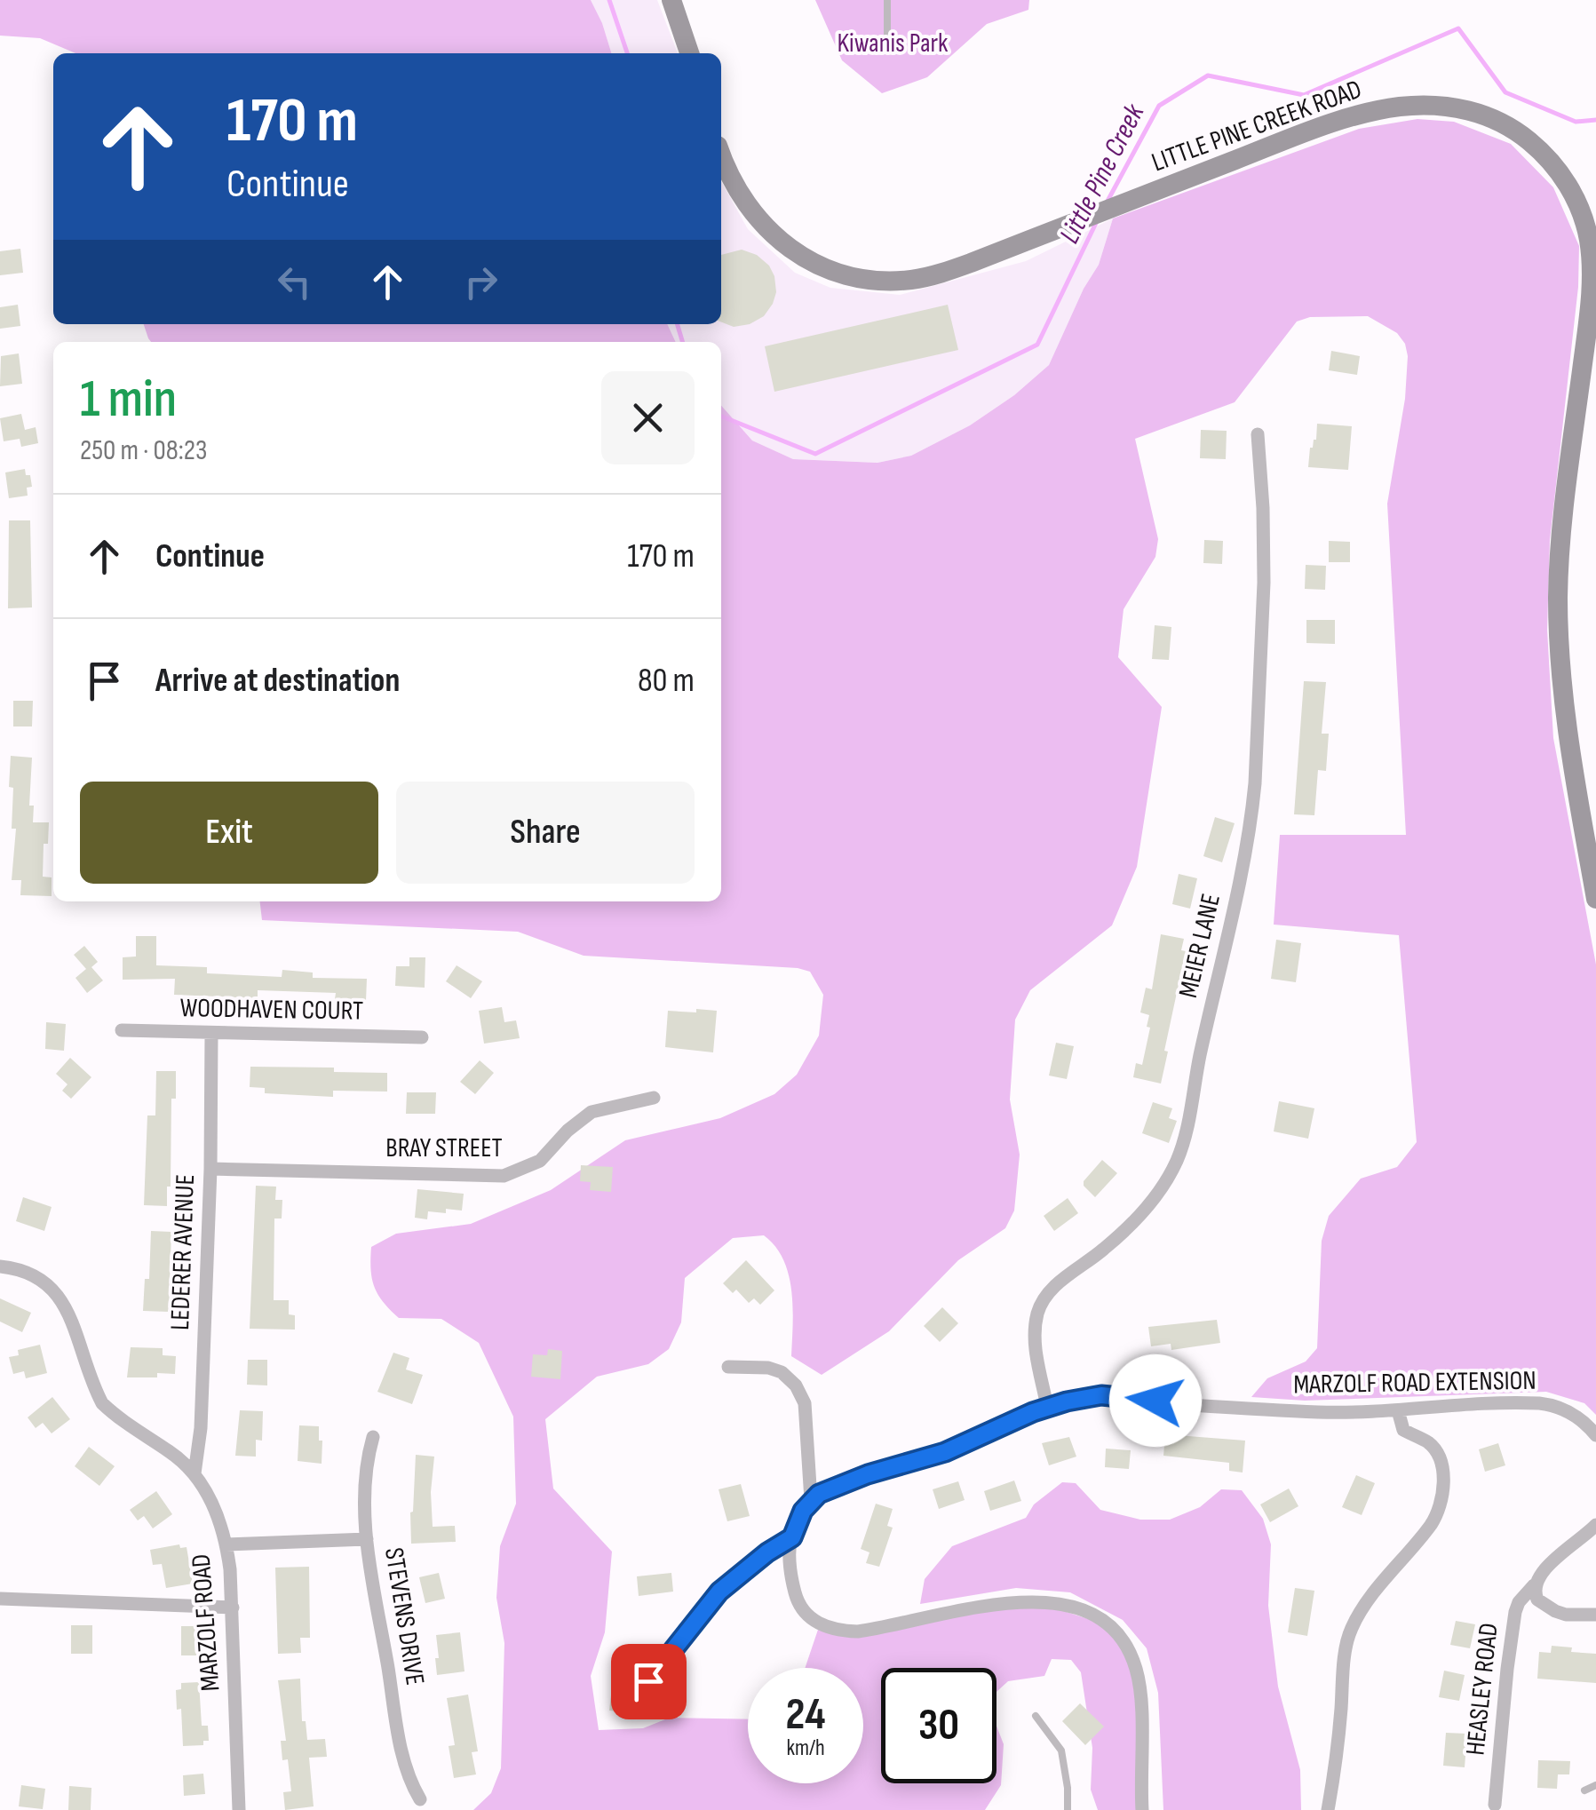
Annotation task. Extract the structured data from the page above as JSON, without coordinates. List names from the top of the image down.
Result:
{
  "streets": {
    "street": [
      "LITTLE PINE CREEK ROAD",
      "MEIER LANE",
      "WOODHAVEN COURT",
      "BRAY STREET",
      "LEDERER AVENUE",
      "MARZOLF ROAD EXTENSION",
      "STEVENS DRIVE",
      "MARZOLF ROAD",
      "HEASLEY ROAD"
    ]
  },
  "crossings": [
    ["MEIER LANE", "MARZOLF ROAD EXTENSION"],
    ["WOODHAVEN COURT", "LEDERER AVENUE"],
    ["BRAY STREET", "LEDERER AVENUE"],
    ["LEDERER AVENUE", "MARZOLF ROAD"]
  ],
  "water": ["Little Pine Creek"],
  "parks": ["Kiwanis Park"],
  "page": {
    "turn": ["170 m", "Continue"],
    "heading": ["1 min", "250 m · 08:23"],
    "list": [
      {
        "name": "Continue",
        "value": "170 m"
      },
      {
        "name": "Arrive at destination",
        "value": "80 m"
      }
    ],
    "buttons": ["Exit", "Share"],
    "speed": "24 km/h",
    "limit": "30"
  }
}
